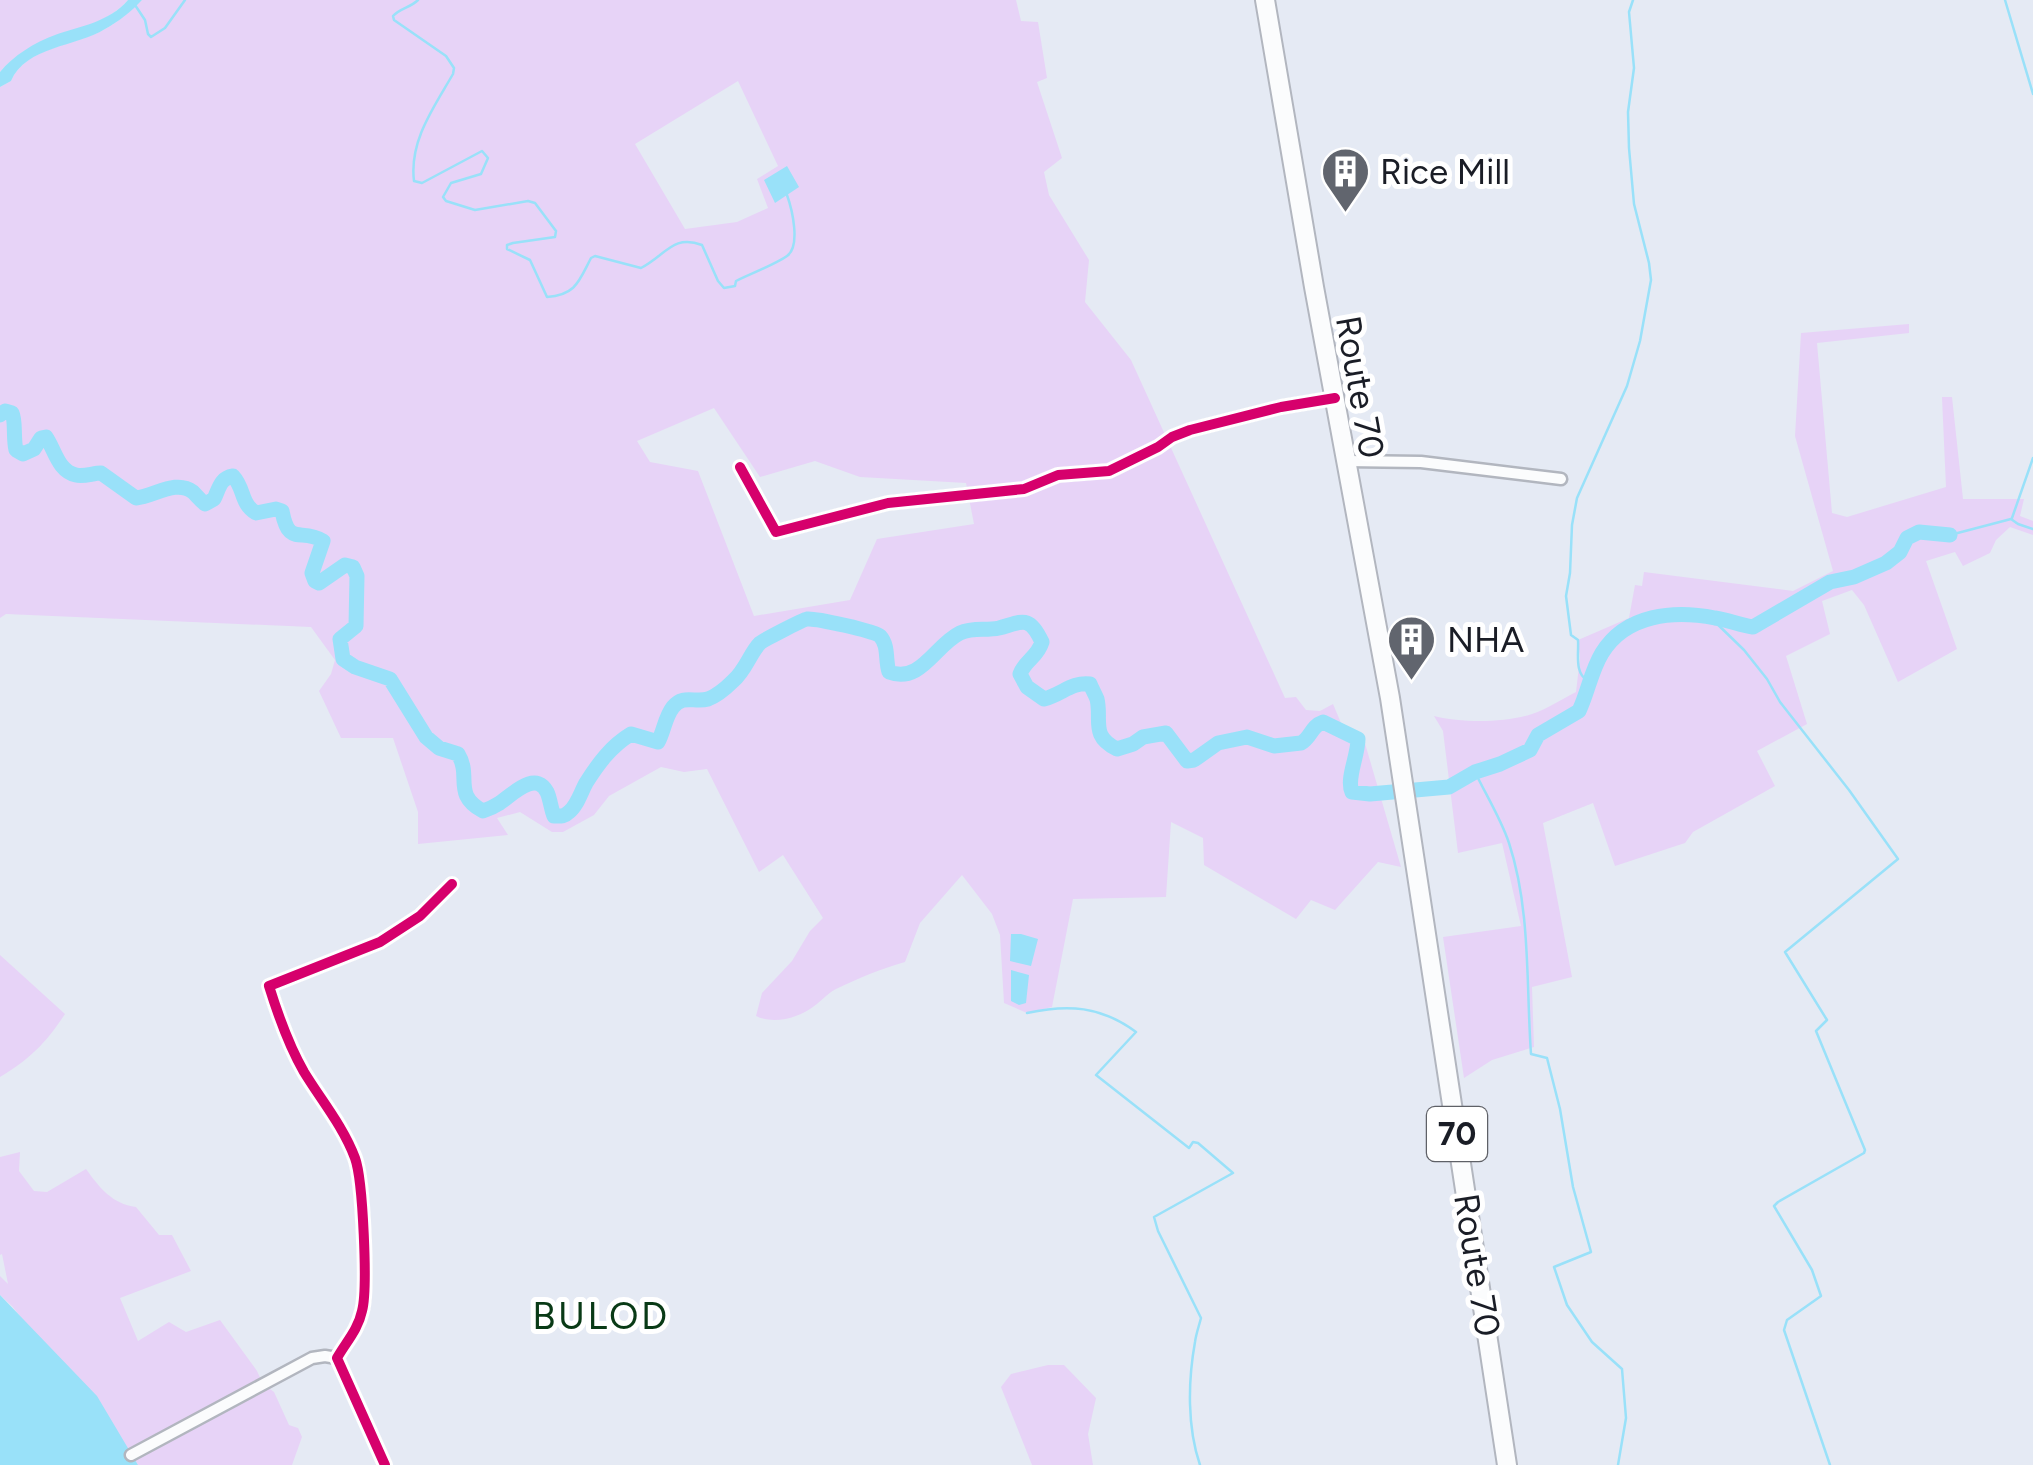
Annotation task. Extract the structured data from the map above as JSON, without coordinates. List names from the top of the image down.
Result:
{
  "streets": {
    "highway": ["Route 70", "70"]
  },
  "districts": ["BULOD"],
  "places": {
    "building": ["Rice Mill", "NHA"]
  }
}
